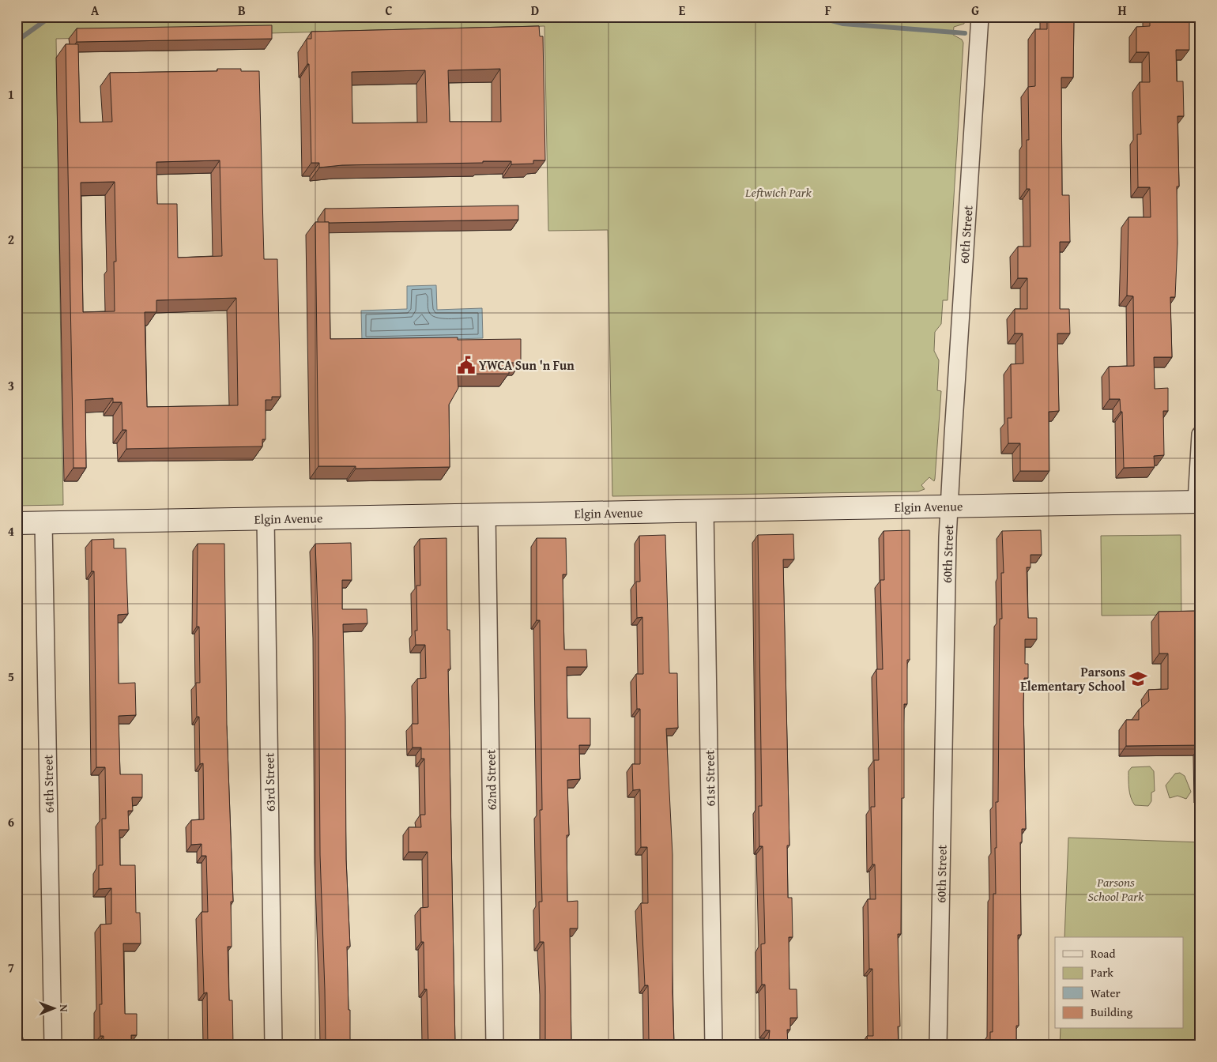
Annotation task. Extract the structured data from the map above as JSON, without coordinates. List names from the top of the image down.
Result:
{
  "streets": {
    "street": [
      "60th Street",
      "Elgin Avenue",
      "61st Street",
      "62nd Street",
      "63rd Street",
      "64th Street"
    ]
  },
  "crossings": [
    ["60th Street", "Elgin Avenue"],
    ["Elgin Avenue", "61st Street"],
    ["Elgin Avenue", "62nd Street"],
    ["Elgin Avenue", "63rd Street"],
    ["Elgin Avenue", "64th Street"]
  ],
  "parks": ["Leftwich Park", "Parsons School Park"],
  "places": {
    "public building": ["YWCA Sun 'n Fun"],
    "school or university": ["Parsons Elementary School"]
  },
  "legend": [
    "Road",
    "Park",
    "Water",
    "Building"
  ],
  "north": "right",
  "grid": {
    "columns": [
      "A",
      "B",
      "C",
      "D",
      "E",
      "F",
      "G",
      "H"
    ],
    "rows": [
      "1",
      "2",
      "3",
      "4",
      "5",
      "6",
      "7"
    ]
  }
}
